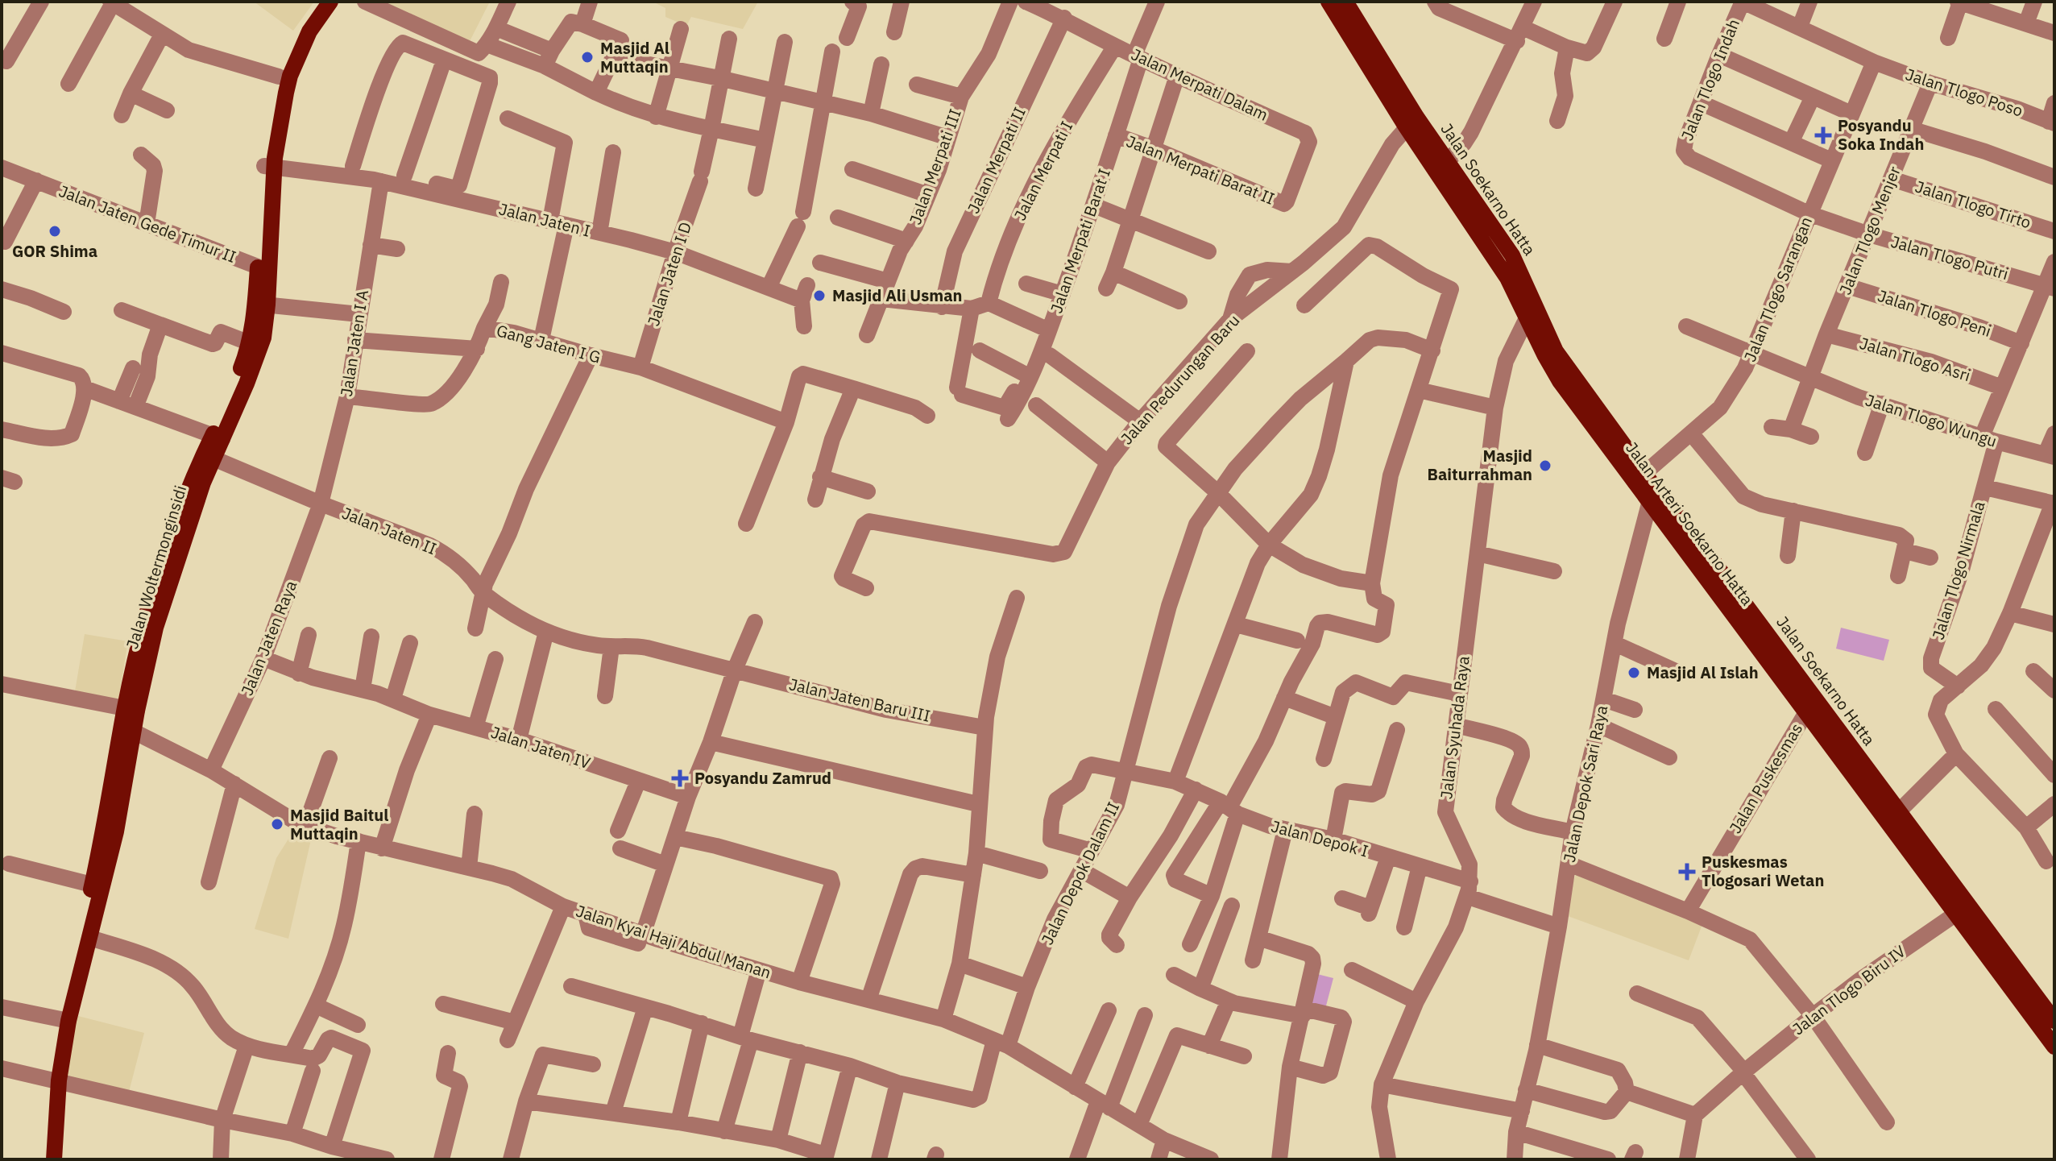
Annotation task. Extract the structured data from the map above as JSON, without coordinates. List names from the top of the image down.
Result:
{
  "streets": {
    "main road": ["Jalan Soekarno Hatta", "Jalan Arteri Soekarno Hatta", "Jalan Woltermonginsidi"],
    "street": [
      "Jalan Tlogo Indah",
      "Jalan Merpati Dalam",
      "Jalan Tlogo Poso",
      "Jalan Merpati II",
      "Jalan Merpati III",
      "Jalan Merpati Barat II",
      "Jalan Merpati I",
      "Jalan Tlogo Tirto",
      "Jalan Jaten I",
      "Jalan Jaten Gede Timur II",
      "Jalan Tlogo Menjer",
      "Jalan Merpati Barat I",
      "Jalan Tlogo Putri",
      "Jalan Jaten I D",
      "Jalan Tlogo Sarangan",
      "Jalan Tlogo Peni",
      "Jalan Jaten I A",
      "Gang Jaten I G",
      "Jalan Tlogo Asri",
      "Jalan Pedurungan Baru",
      "Jalan Tlogo Wungu",
      "Jalan Jaten II",
      "Jalan Tlogo Nirmala",
      "Jalan Jaten Raya",
      "Jalan Jaten Baru III",
      "Jalan Syuhada Raya",
      "Jalan Jaten IV",
      "Jalan Puskesmas",
      "Jalan Depok Sari Raya",
      "Jalan Depok I",
      "Jalan Depok Dalam II",
      "Jalan Kyai Haji Abdul Manan",
      "Jalan Tlogo Biru IV"
    ]
  },
  "crossings": [
    ["Jalan Tlogo Indah", "Jalan Tlogo Poso"],
    ["Jalan Tlogo Indah", "Jalan Tlogo Putri"],
    ["Jalan Merpati Dalam", "Jalan Merpati II"],
    ["Jalan Merpati Dalam", "Jalan Merpati Barat II"],
    ["Jalan Merpati Dalam", "Jalan Merpati I"],
    ["Jalan Merpati Dalam", "Jalan Merpati Barat I"],
    ["Jalan Tlogo Poso", "Jalan Tlogo Menjer"],
    ["Jalan Tlogo Poso", "Jalan Tlogo Sarangan"],
    ["Jalan Merpati Barat II", "Jalan Merpati Barat I"],
    ["Jalan Soekarno Hatta", "Jalan Tlogo Sarangan"],
    ["Jalan Soekarno Hatta", "Jalan Arteri Soekarno Hatta"],
    ["Jalan Tlogo Tirto", "Jalan Tlogo Menjer"],
    ["Jalan Jaten I", "Jalan Jaten I D"],
    ["Jalan Jaten I", "Jalan Jaten I A"],
    ["Jalan Jaten I", "Jalan Woltermonginsidi"],
    ["Jalan Jaten Gede Timur II", "Jalan Woltermonginsidi"],
    ["Jalan Tlogo Menjer", "Jalan Tlogo Putri"],
    ["Jalan Tlogo Menjer", "Jalan Tlogo Peni"],
    ["Jalan Tlogo Menjer", "Jalan Tlogo Asri"],
    ["Jalan Tlogo Menjer", "Jalan Tlogo Wungu"],
    ["Jalan Tlogo Putri", "Jalan Tlogo Sarangan"],
    ["Jalan Tlogo Putri", "Jalan Tlogo Nirmala"],
    ["Jalan Jaten I D", "Gang Jaten I G"],
    ["Jalan Tlogo Sarangan", "Jalan Tlogo Wungu"],
    ["Jalan Tlogo Sarangan", "Jalan Arteri Soekarno Hatta"],
    ["Jalan Tlogo Peni", "Jalan Tlogo Nirmala"],
    ["Jalan Jaten I A", "Gang Jaten I G"],
    ["Jalan Jaten I A", "Jalan Jaten II"],
    ["Jalan Jaten I A", "Jalan Jaten Raya"],
    ["Jalan Tlogo Asri", "Jalan Tlogo Nirmala"],
    ["Jalan Pedurungan Baru", "Jalan Arteri Soekarno Hatta"],
    ["Jalan Tlogo Wungu", "Jalan Tlogo Nirmala"],
    ["Jalan Arteri Soekarno Hatta", "Jalan Syuhada Raya"],
    ["Jalan Arteri Soekarno Hatta", "Jalan Puskesmas"],
    ["Jalan Arteri Soekarno Hatta", "Jalan Depok Sari Raya"],
    ["Jalan Arteri Soekarno Hatta", "Jalan Tlogo Biru IV"],
    ["Jalan Jaten II", "Jalan Woltermonginsidi"],
    ["Jalan Jaten II", "Jalan Jaten Raya"],
    ["Jalan Jaten II", "Jalan Jaten Baru III"],
    ["Jalan Woltermonginsidi", "Jalan Kyai Haji Abdul Manan"],
    ["Jalan Jaten Raya", "Jalan Jaten IV"],
    ["Jalan Jaten Raya", "Jalan Kyai Haji Abdul Manan"],
    ["Jalan Syuhada Raya", "Jalan Depok I"],
    ["Jalan Depok Sari Raya", "Jalan Depok I"],
    ["Jalan Depok I", "Jalan Depok Dalam II"],
    ["Jalan Depok Dalam II", "Jalan Kyai Haji Abdul Manan"]
  ],
  "places": {
    "other": [
      "Masjid Al Muttaqin",
      "GOR Shima",
      "Masjid Ali Usman",
      "Masjid Baiturrahman",
      "Masjid Al Islah",
      "Masjid Baitul Muttaqin"
    ],
    "health": ["Posyandu Soka Indah", "Posyandu Zamrud", "Puskesmas Tlogosari Wetan"]
  }
}
